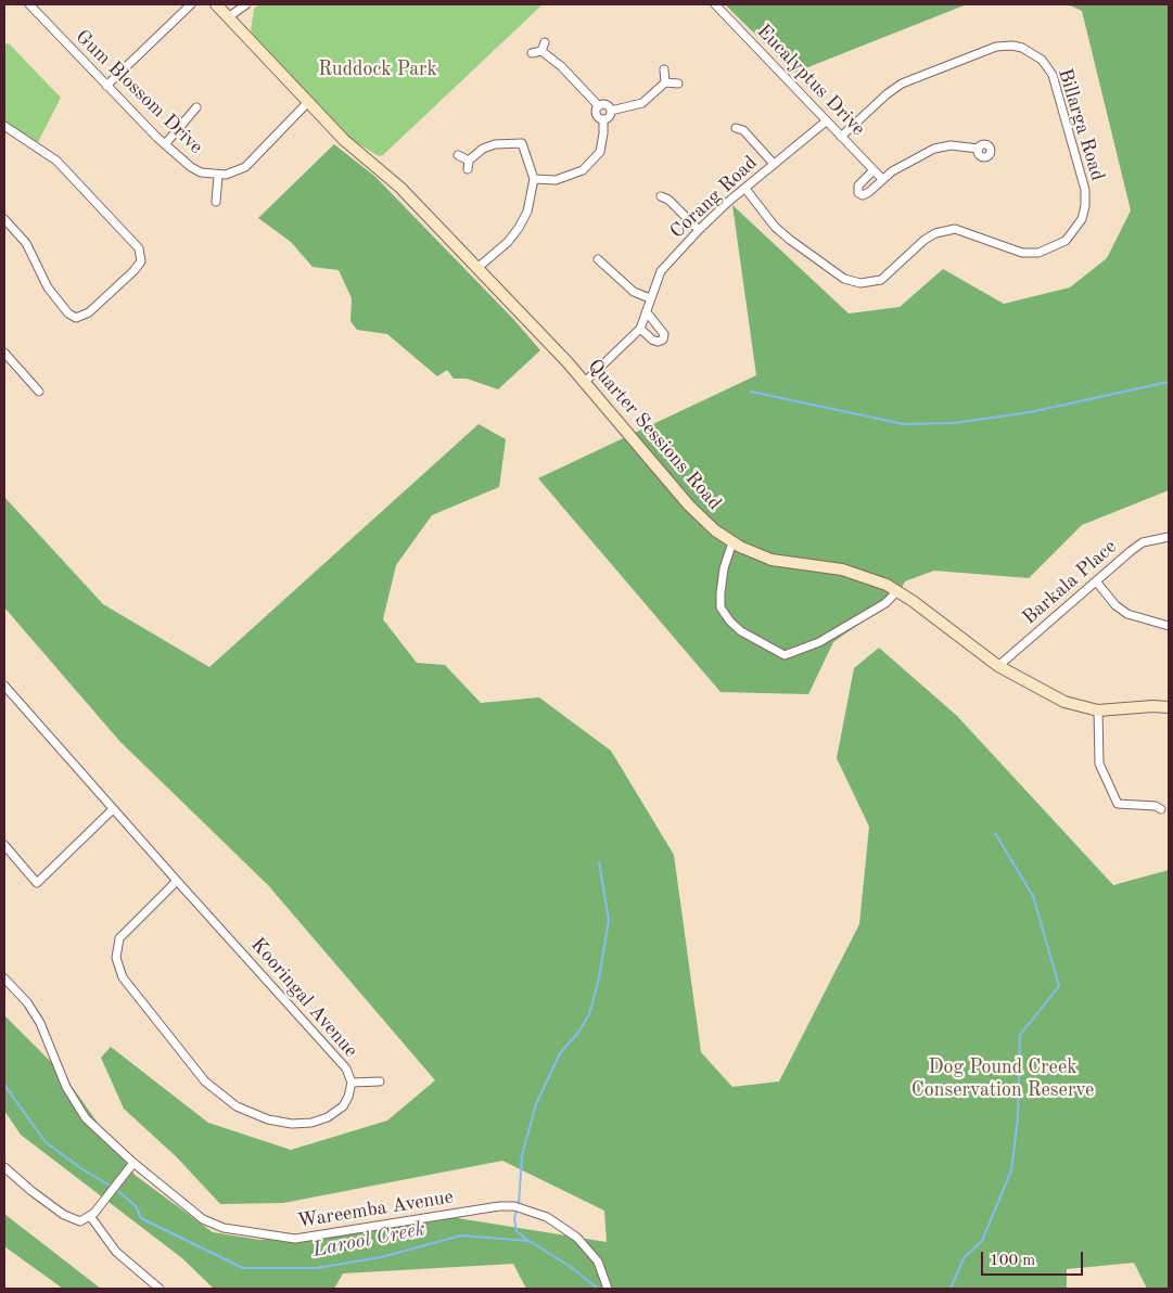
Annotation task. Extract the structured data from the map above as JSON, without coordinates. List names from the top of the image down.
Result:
{
  "streets": {
    "main road": ["Quarter Sessions Road"],
    "street": [
      "Eucalyptus Drive",
      "Gum Blossom Drive",
      "Billarga Road",
      "Corang Road",
      "Barkala Place",
      "Kooringal Avenue",
      "Wareemba Avenue"
    ]
  },
  "crossings": [
    ["Eucalyptus Drive", "Billarga Road"],
    ["Eucalyptus Drive", "Corang Road"],
    ["Billarga Road", "Corang Road"],
    ["Corang Road", "Quarter Sessions Road"],
    ["Quarter Sessions Road", "Barkala Place"]
  ],
  "water": ["Larool Creek"],
  "parks": ["Ruddock Park", "Dog Pound Creek Conservation Reserve"],
  "scale_bar": "100 m"
}
